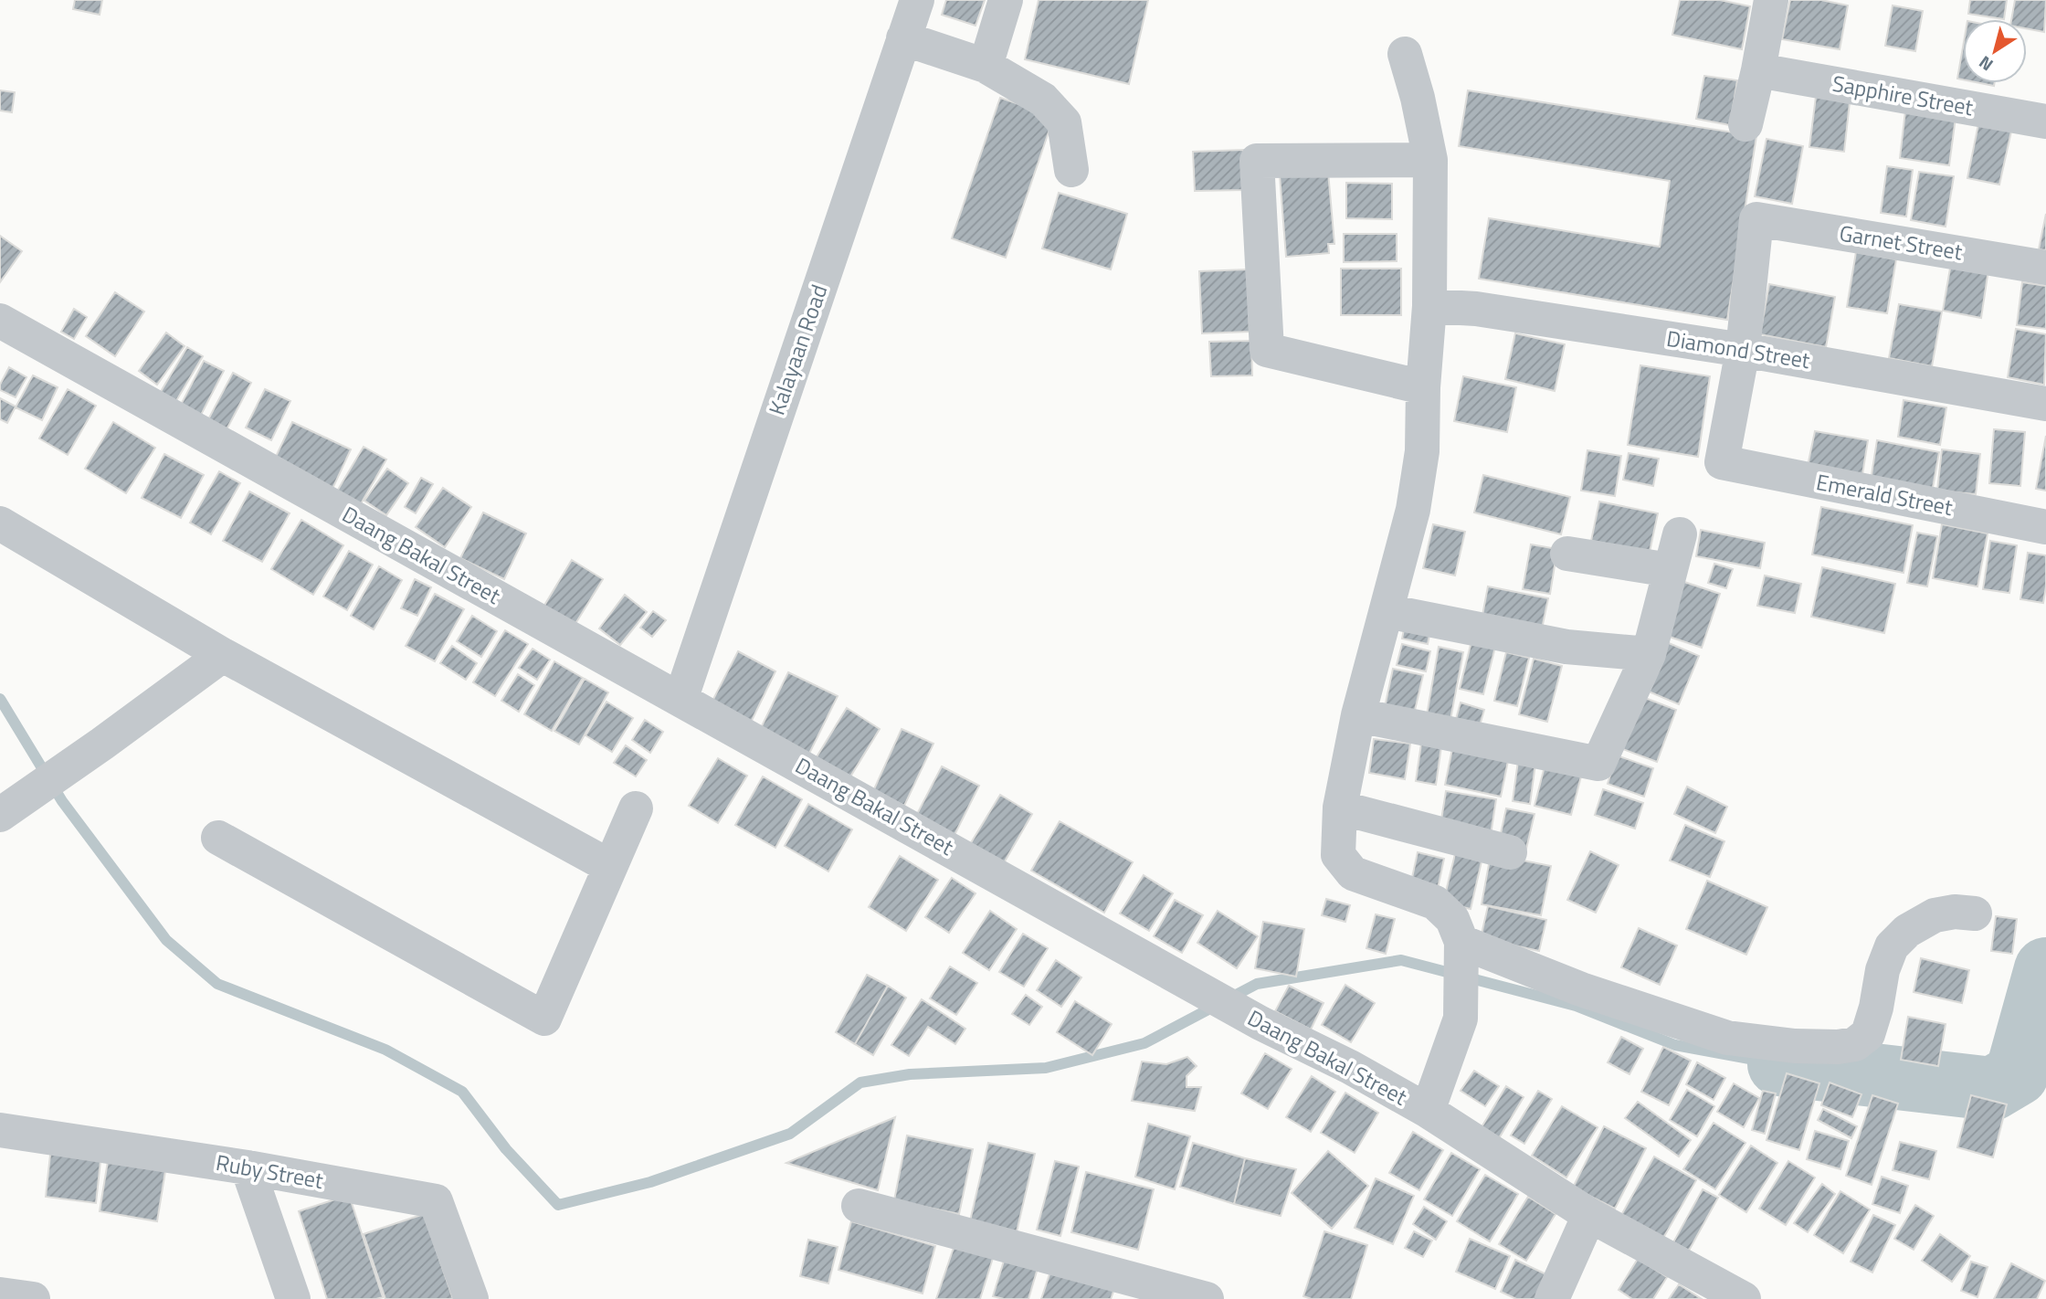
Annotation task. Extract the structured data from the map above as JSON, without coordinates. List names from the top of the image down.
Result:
{
  "streets": {
    "street": [
      "Sapphire Street",
      "Garnet Street",
      "Kalayaan Road",
      "Diamond Street",
      "Emerald Street",
      "Daang Bakal Street",
      "Ruby Street"
    ]
  },
  "crossings": [
    ["Garnet Street", "Diamond Street"],
    ["Garnet Street", "Emerald Street"],
    ["Kalayaan Road", "Daang Bakal Street"],
    ["Diamond Street", "Emerald Street"]
  ],
  "north": "bottom left"
}
